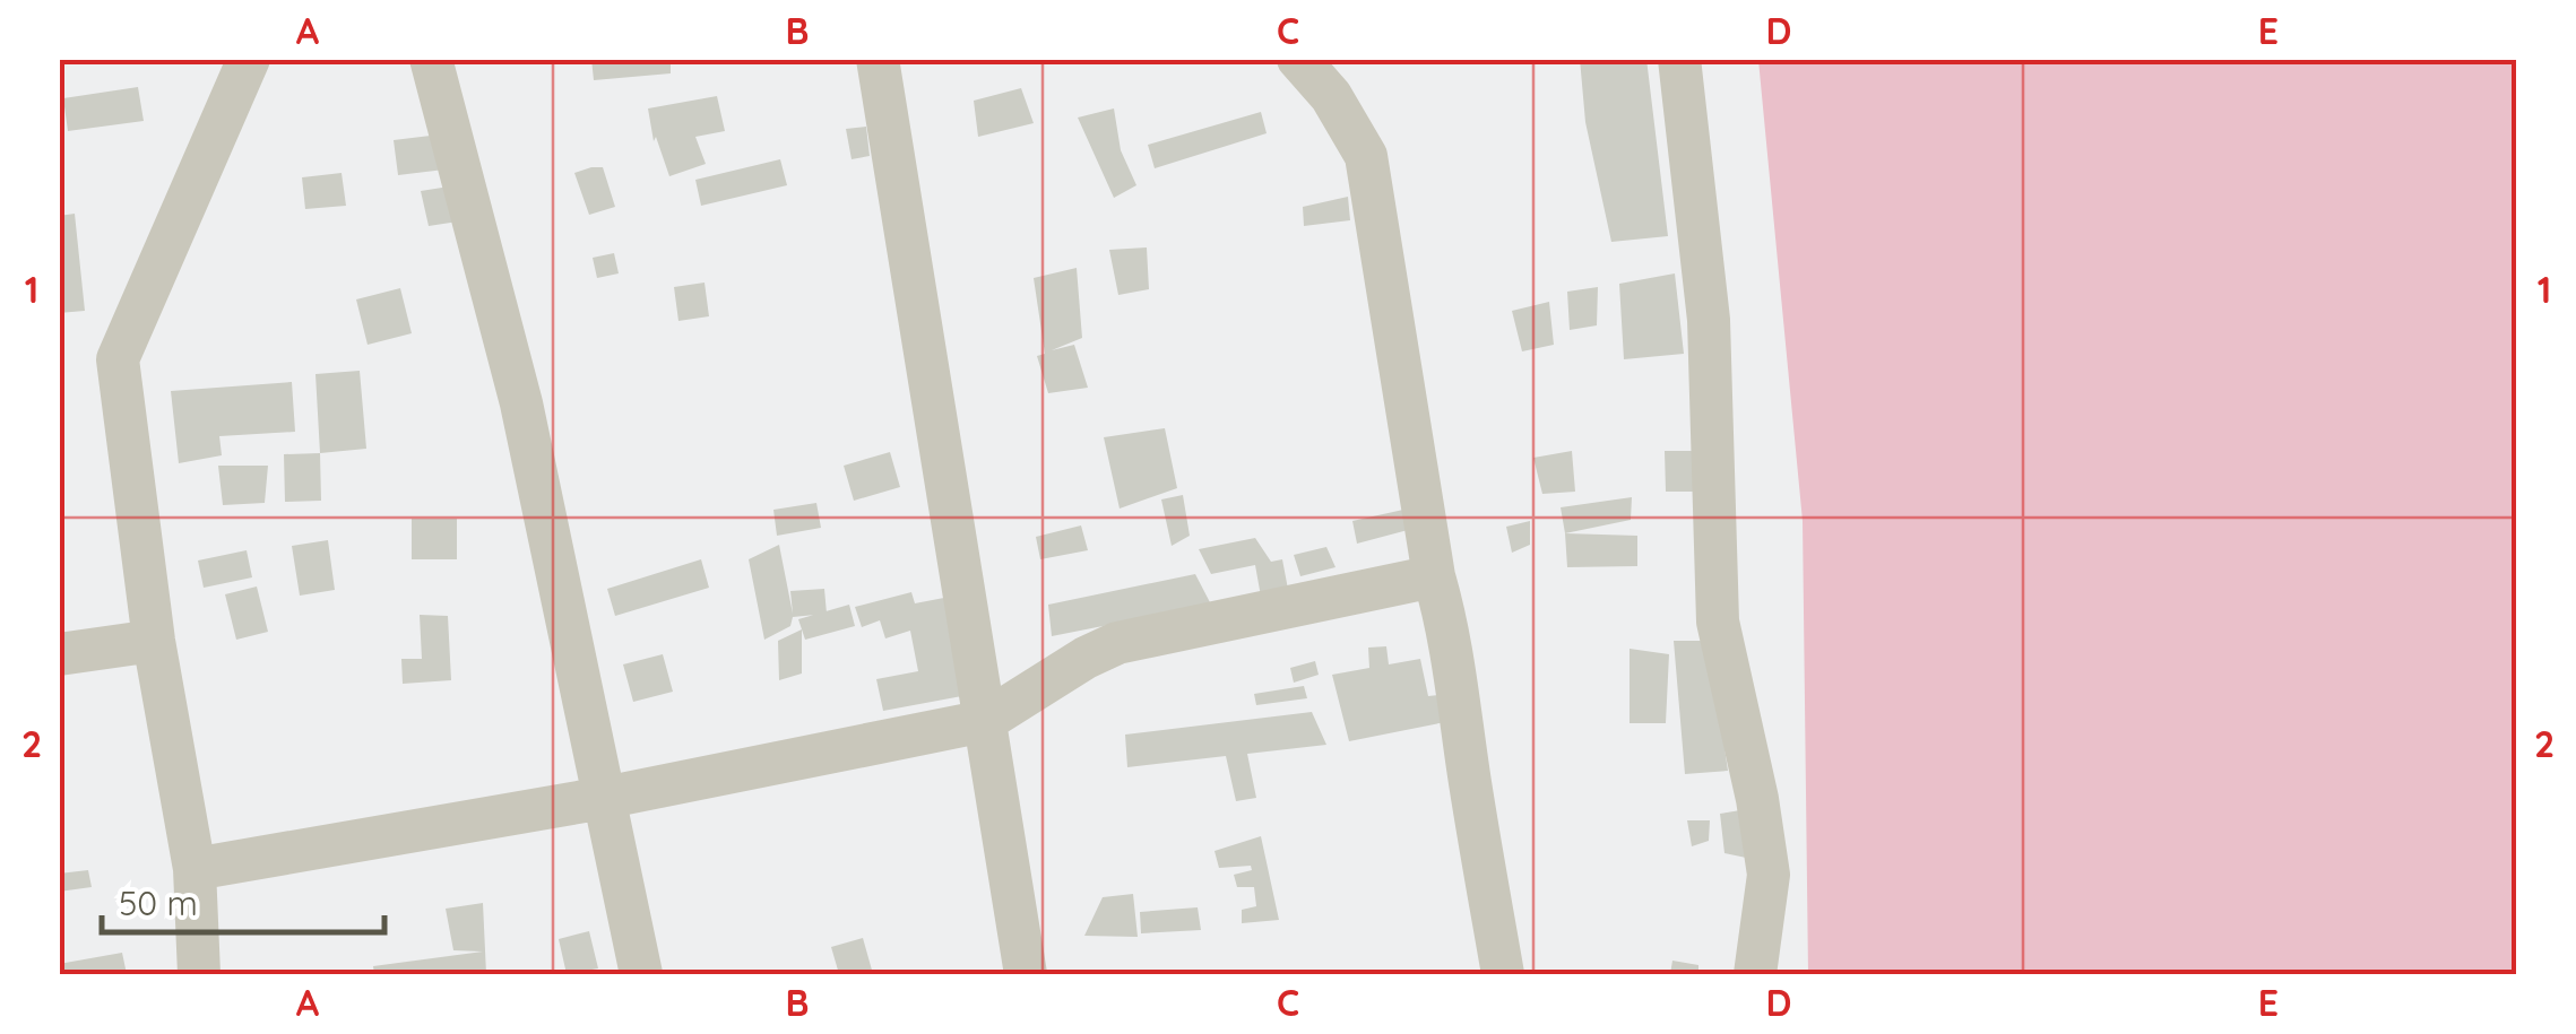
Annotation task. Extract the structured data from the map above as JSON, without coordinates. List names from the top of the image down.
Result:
{
  "scale_bar": "50 m",
  "grid": {
    "columns": [
      "A",
      "B",
      "C",
      "D",
      "E"
    ],
    "rows": ["1", "2"]
  }
}
